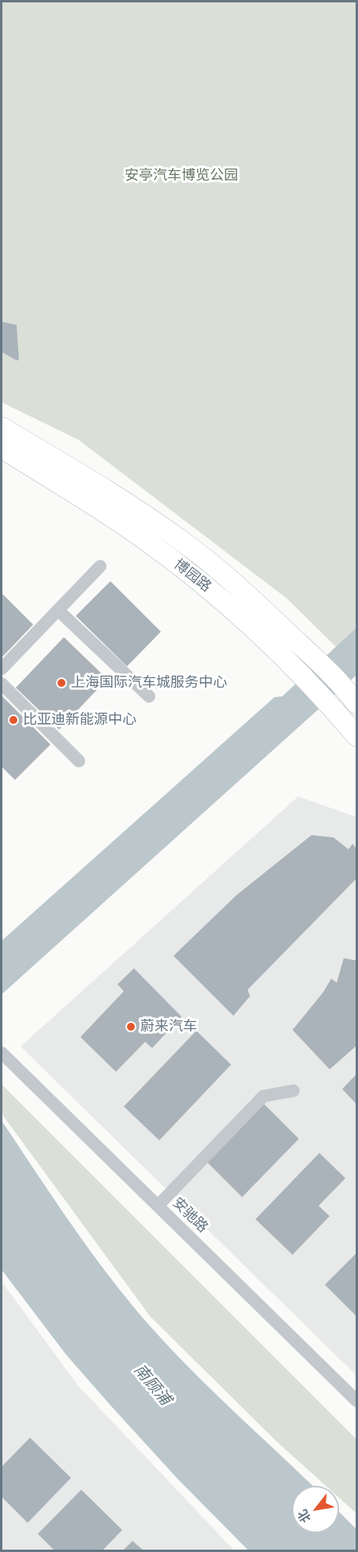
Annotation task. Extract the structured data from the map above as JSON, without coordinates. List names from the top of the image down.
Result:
{
  "streets": {
    "main road": ["博园路"],
    "street": ["安驰路"]
  },
  "water": ["南顾浦"],
  "parks": ["安亭汽车博览公园"],
  "places": ["上海国际汽车城服务中心", "比亚迪新能源中心", "蔚来汽车"],
  "north": "bottom left"
}
